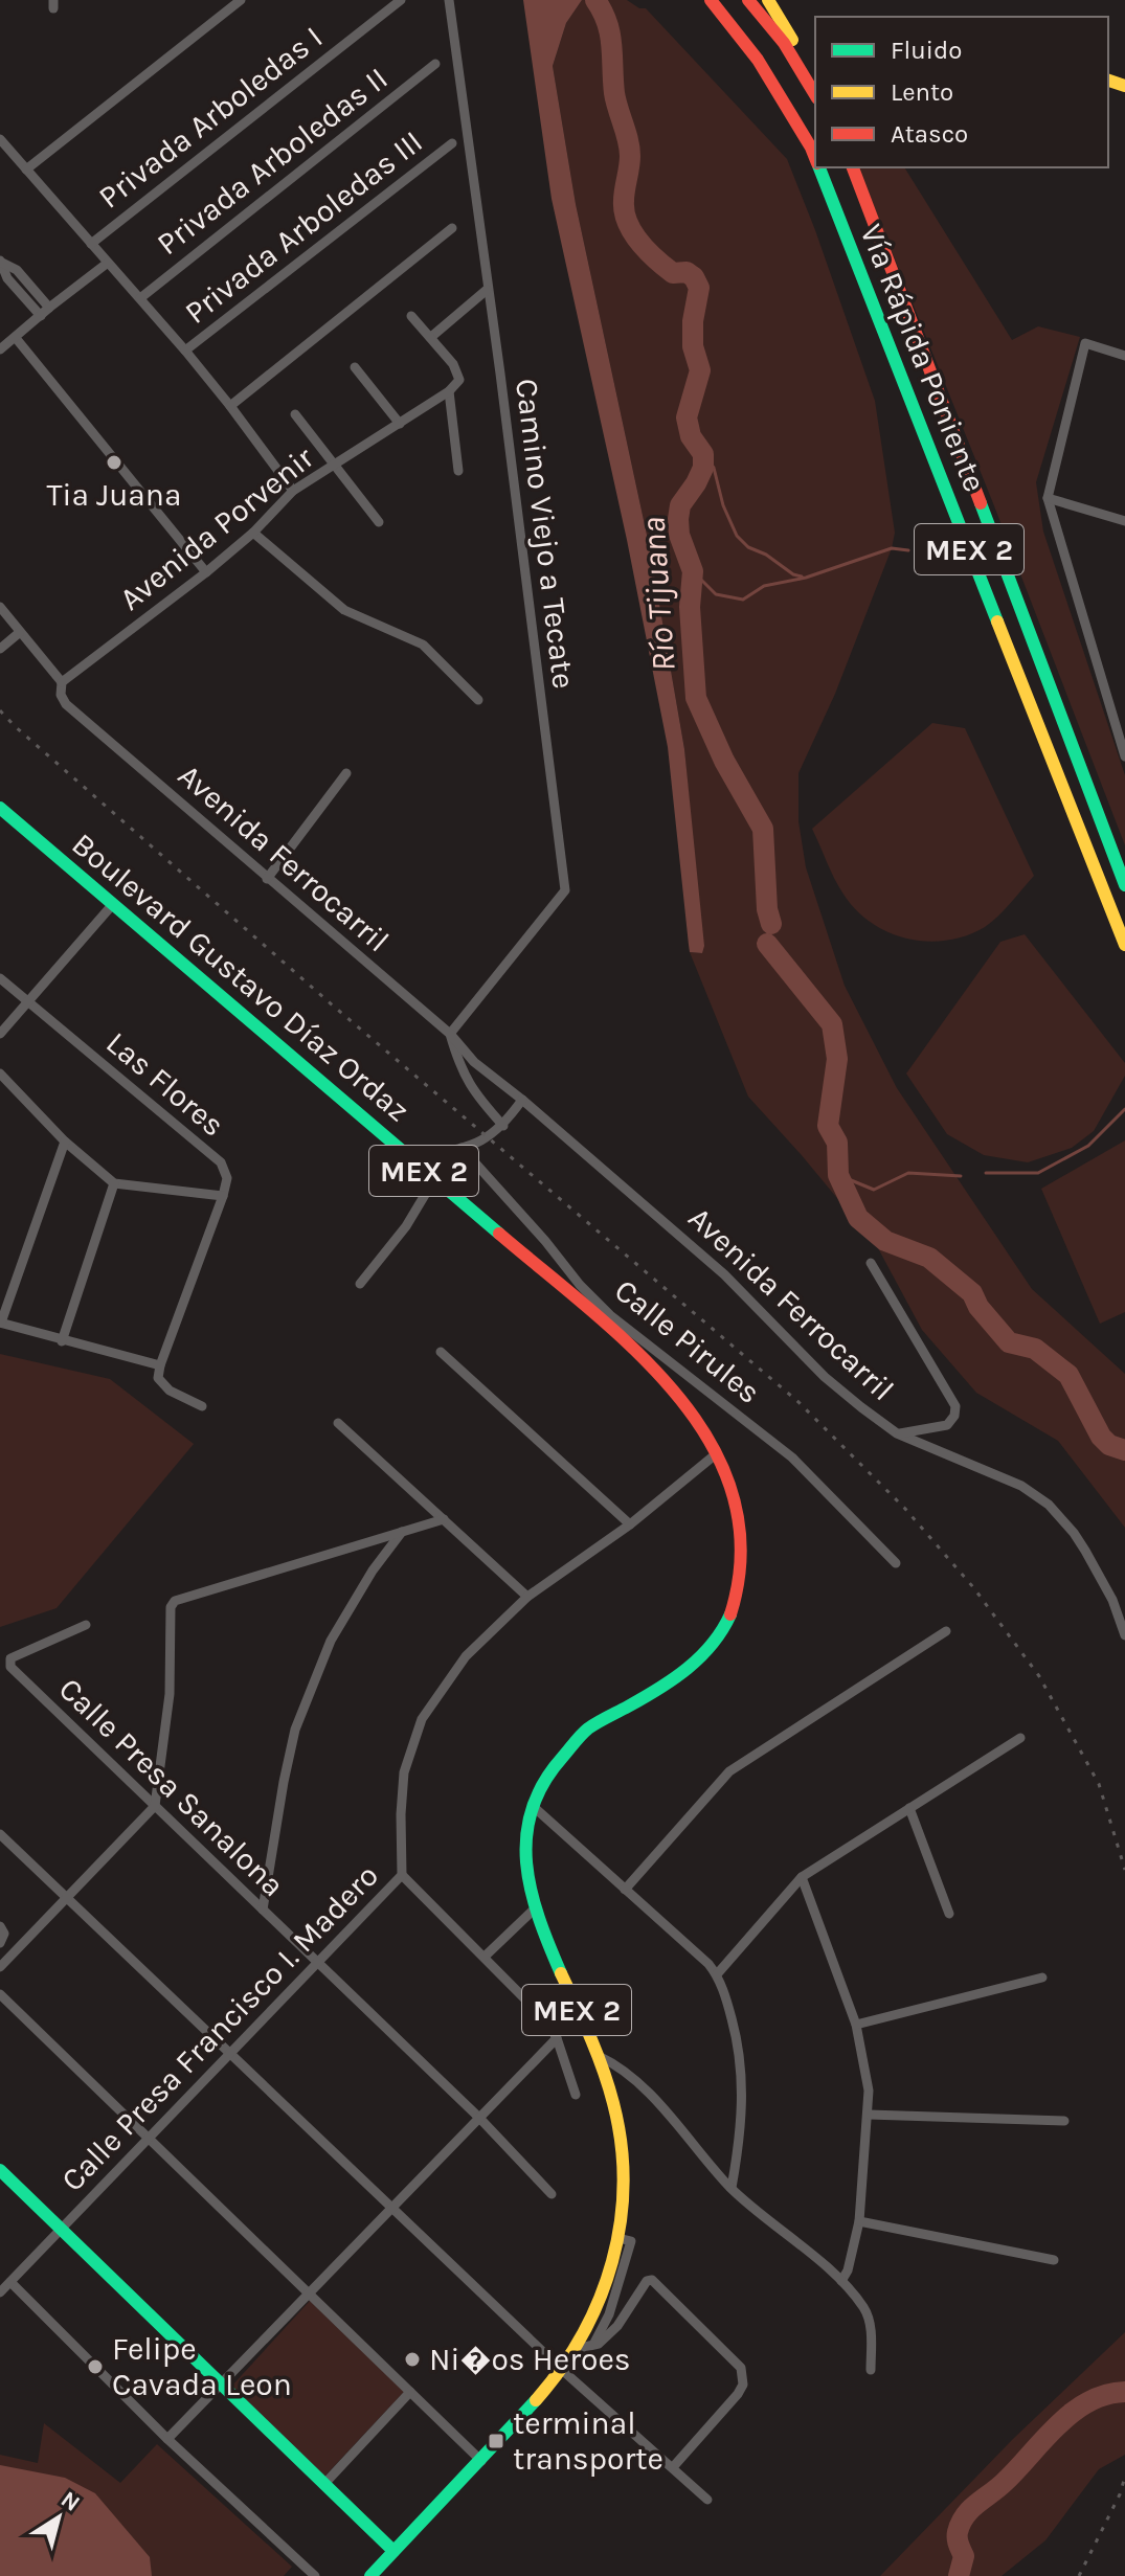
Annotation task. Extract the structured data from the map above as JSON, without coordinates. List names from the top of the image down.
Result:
{
  "streets": {
    "main road": ["Vía Rápida Poniente", "MEX 2", "Boulevard Gustavo Díaz Ordaz"],
    "street": [
      "Privada Arboledas I",
      "Privada Arboledas II",
      "Privada Arboledas III",
      "Avenida Porvenir",
      "Camino Viejo a Tecate",
      "Avenida Ferrocarril",
      "Las Flores",
      "Calle Pirules",
      "Calle Presa Sanalona",
      "Calle Presa Francisco I. Madero"
    ]
  },
  "crossings": [
    ["Avenida Porvenir", "Avenida Ferrocarril"],
    ["Camino Viejo a Tecate", "Avenida Ferrocarril"],
    ["Boulevard Gustavo Díaz Ordaz", "Calle Pirules"],
    ["Boulevard Gustavo Díaz Ordaz", "Calle Presa Francisco I. Madero"],
    ["Calle Presa Sanalona", "Calle Presa Francisco I. Madero"]
  ],
  "water": ["Río Tijuana"],
  "places": {
    "other": ["Tia Juana", "Ni�os Heroes", "Felipe Cavada Leon"],
    "transit": ["terminal transporte"]
  },
  "legend": ["Fluido", "Lento", "Atasco"],
  "north": "top right"
}
